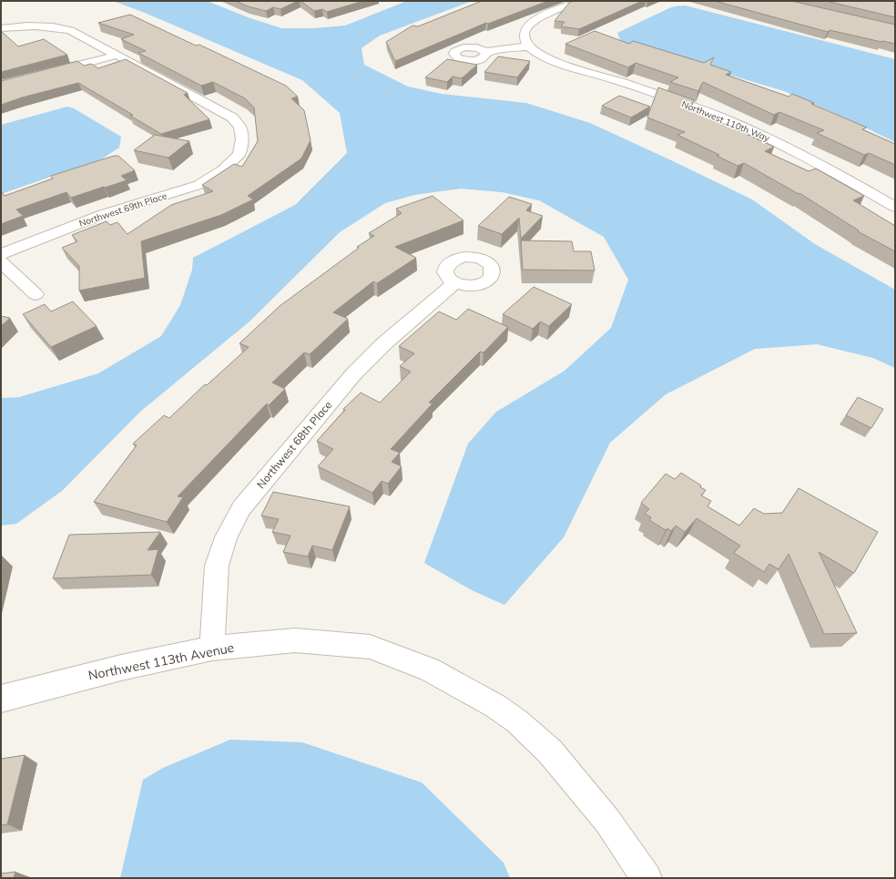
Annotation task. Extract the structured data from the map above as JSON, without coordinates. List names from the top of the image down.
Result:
{
  "streets": {
    "street": [
      "Northwest 110th Way",
      "Northwest 69th Place",
      "Northwest 68th Place",
      "Northwest 113th Avenue"
    ]
  },
  "crossings": [
    ["Northwest 68th Place", "Northwest 113th Avenue"]
  ]
}
